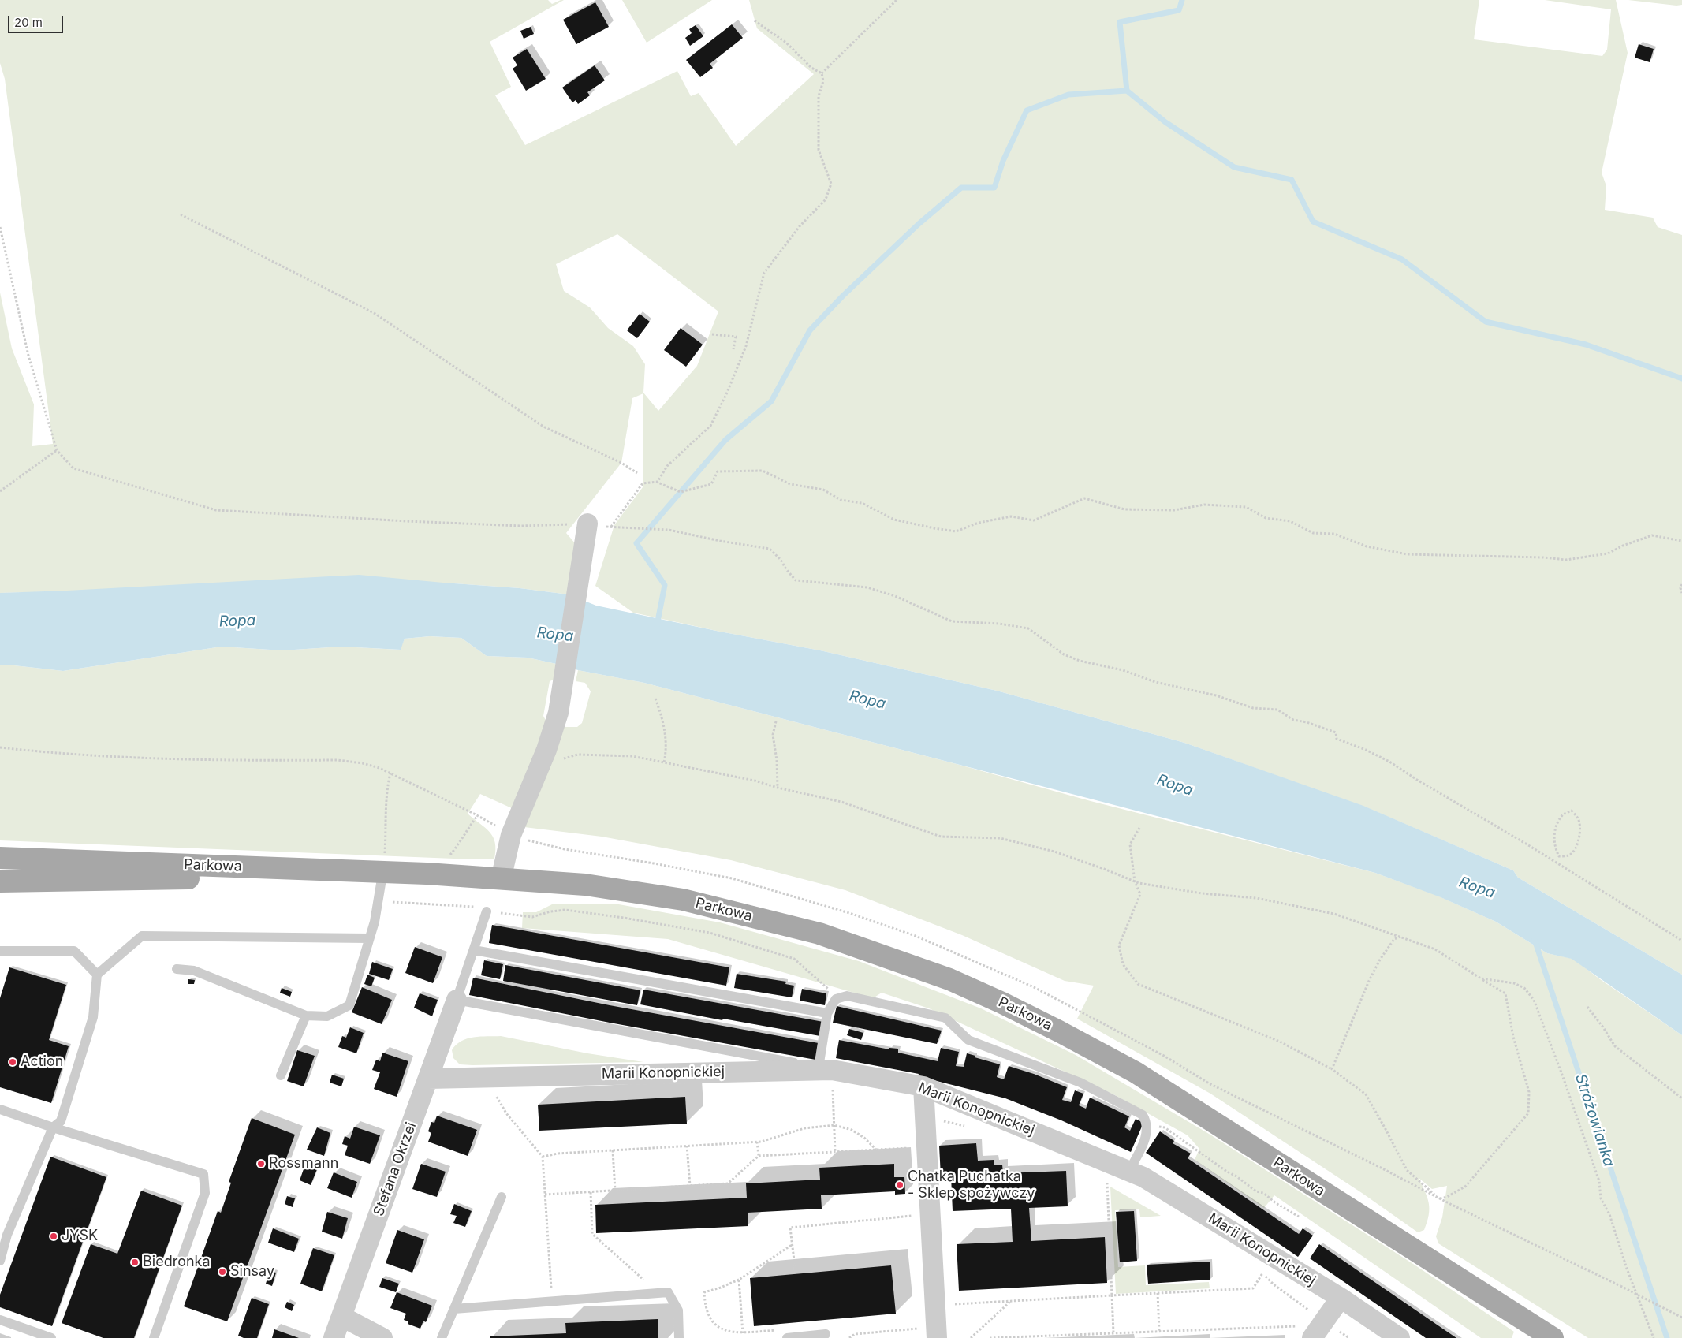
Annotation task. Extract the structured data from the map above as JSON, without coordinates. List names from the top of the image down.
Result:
{
  "streets": {
    "main road": ["Parkowa"],
    "street": ["Marii Konopnickiej", "Stefana Okrzei"]
  },
  "crossings": [
    ["Marii Konopnickiej", "Stefana Okrzei"]
  ],
  "water": ["Ropa", "Stróżowianka"],
  "places": [
    "Action",
    "Rossmann",
    "Chatka Puchatka - Sklep spożywczy",
    "JYSK",
    "Biedronka",
    "Sinsay"
  ],
  "scale_bar": "20 m"
}
